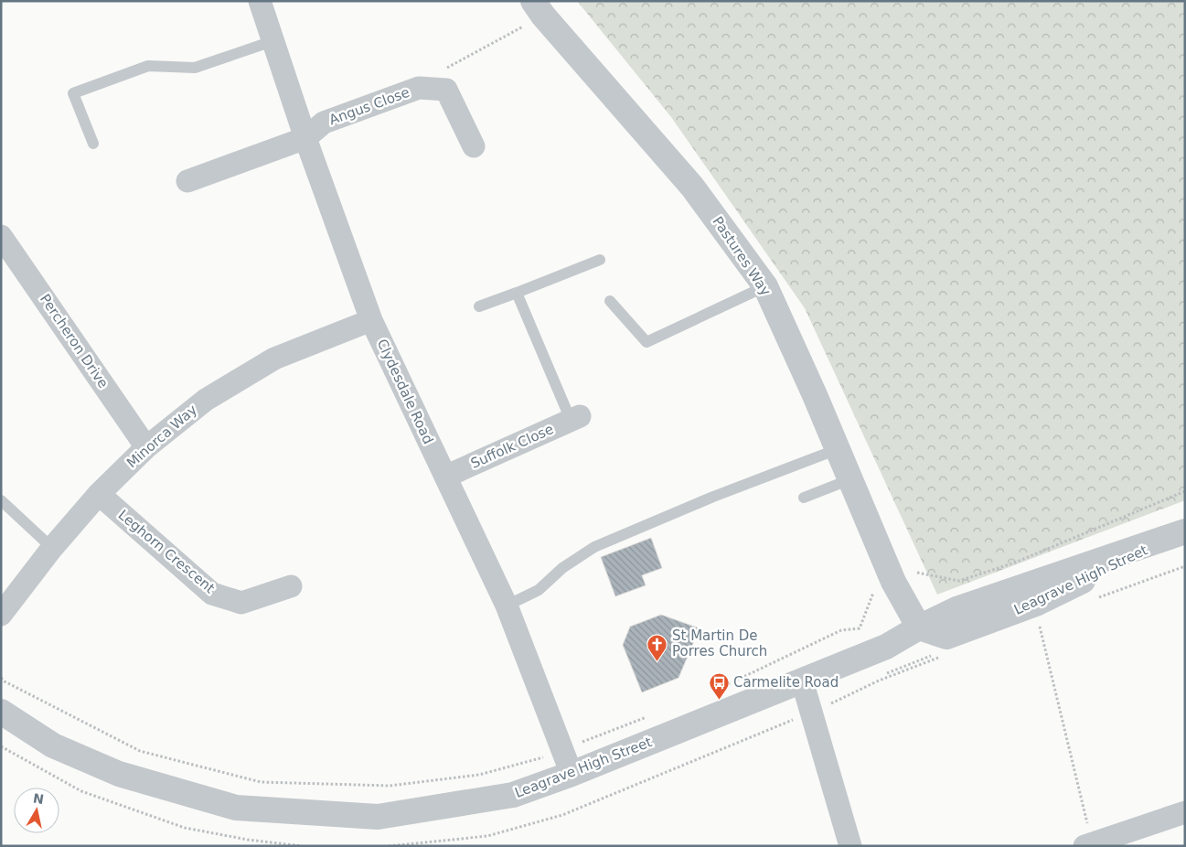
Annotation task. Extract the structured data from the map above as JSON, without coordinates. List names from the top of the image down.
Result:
{
  "streets": {
    "street": [
      "Angus Close",
      "Pastures Way",
      "Percheron Drive",
      "Clydesdale Road",
      "Minorca Way",
      "Suffolk Close",
      "Leghorn Crescent",
      "Leagrave High Street"
    ]
  },
  "crossings": [
    ["Angus Close", "Clydesdale Road"],
    ["Pastures Way", "Leagrave High Street"],
    ["Percheron Drive", "Minorca Way"],
    ["Clydesdale Road", "Minorca Way"],
    ["Clydesdale Road", "Suffolk Close"],
    ["Clydesdale Road", "Leagrave High Street"],
    ["Minorca Way", "Leghorn Crescent"]
  ],
  "places": {
    "church": ["St Martin De Porres Church"],
    "bus stop": ["Carmelite Road"]
  },
  "north": "top"
}
